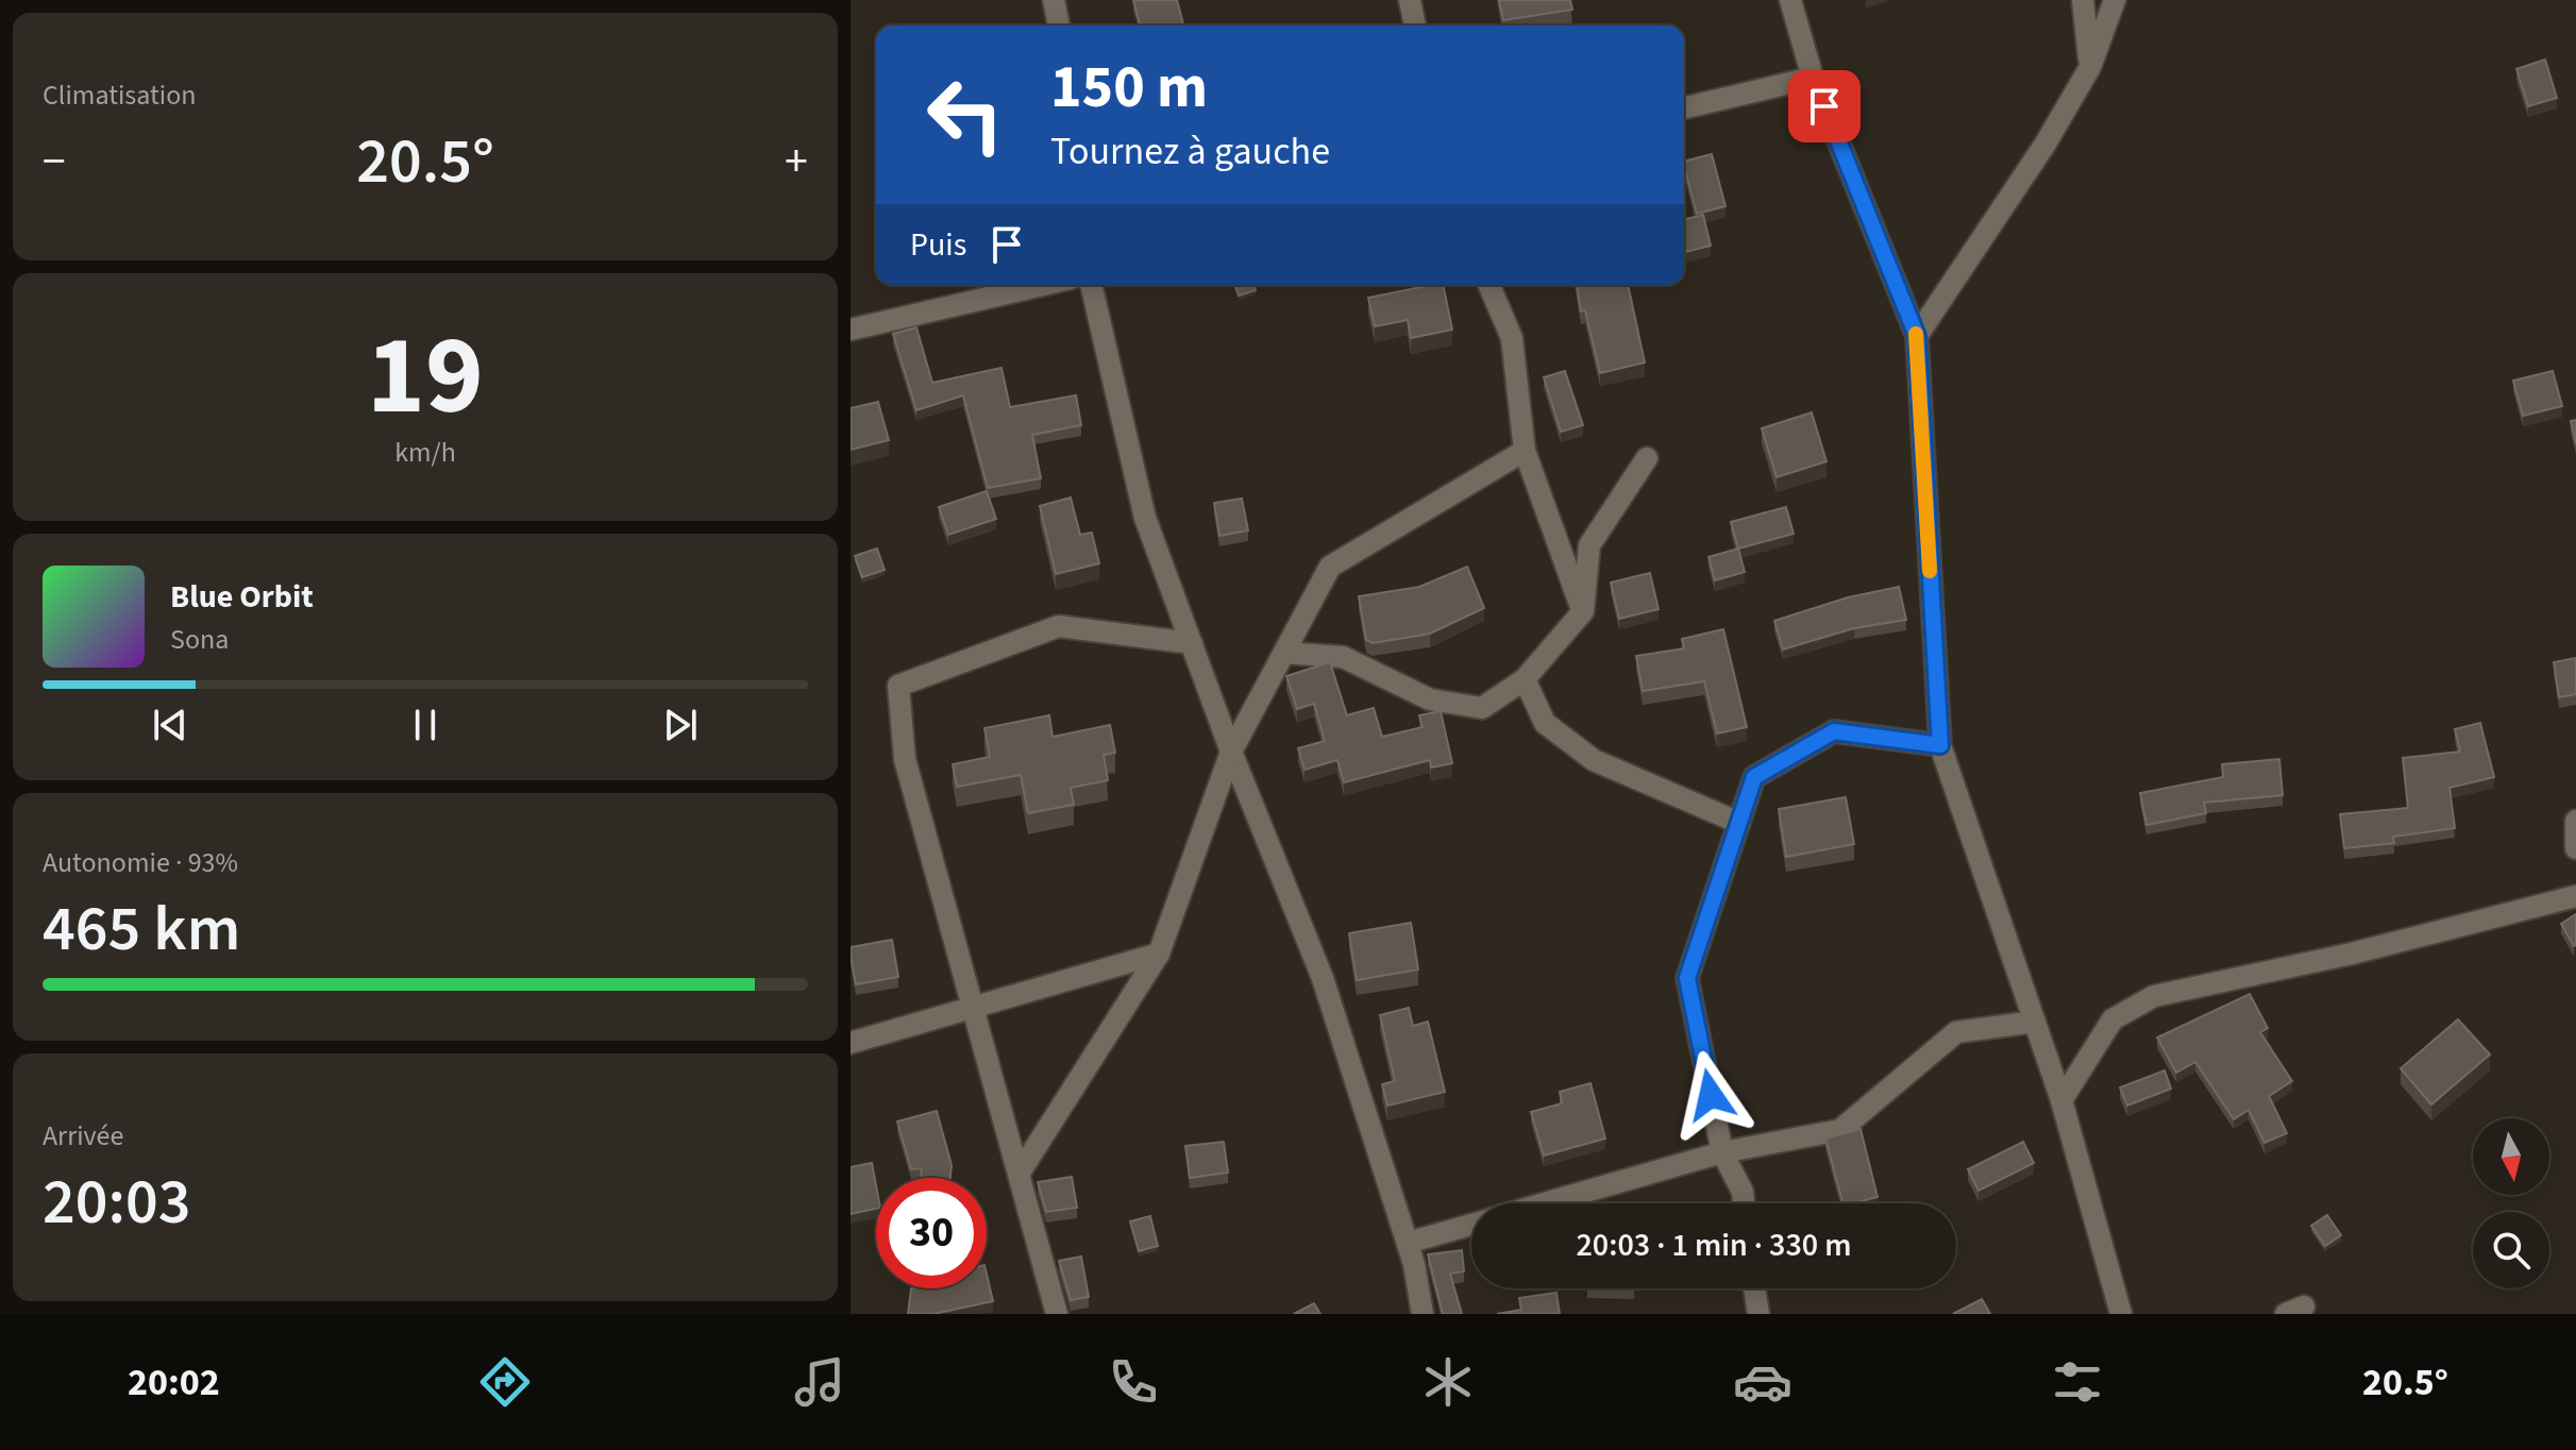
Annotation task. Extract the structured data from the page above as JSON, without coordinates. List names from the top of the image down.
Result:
{
  "north": "bottom",
  "page": {
    "tile": [
      "Climatisation",
      ["19", "km/h"],
      ["Autonomie · 93%", "465 km"],
      ["Arrivée", "20:03"]
    ],
    "turn": ["150 m", "Tournez à gauche"],
    "heat": ["−", "20.5°", "+"],
    "then": "Puis",
    "song": ["Blue Orbit", "Sona"],
    "limit": "30",
    "trip": "20:03 · 1 min · 330 m",
    "tabs": ["20:02", "20.5°"]
  }
}
